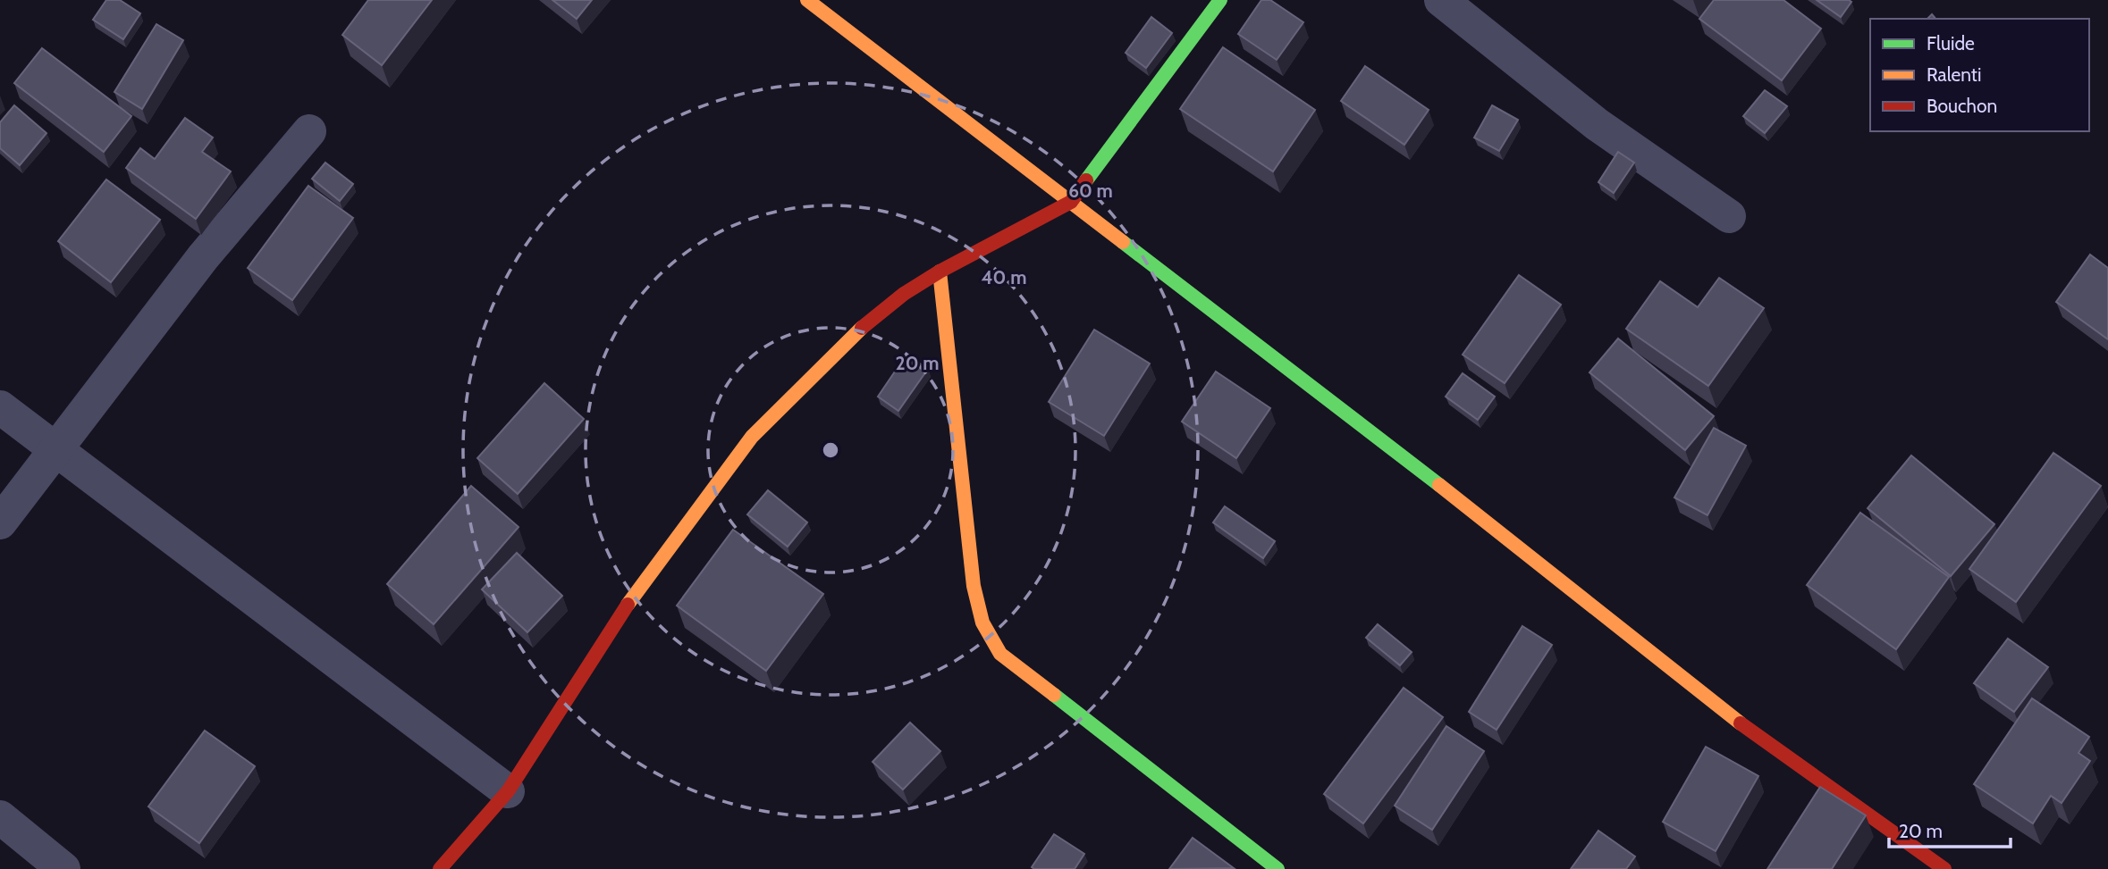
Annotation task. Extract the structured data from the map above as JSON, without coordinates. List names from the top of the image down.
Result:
{
  "legend": ["Fluide", "Ralenti", "Bouchon"],
  "scale_bar": "20 m",
  "rings": ["60 m", "40 m", "20 m"]
}
